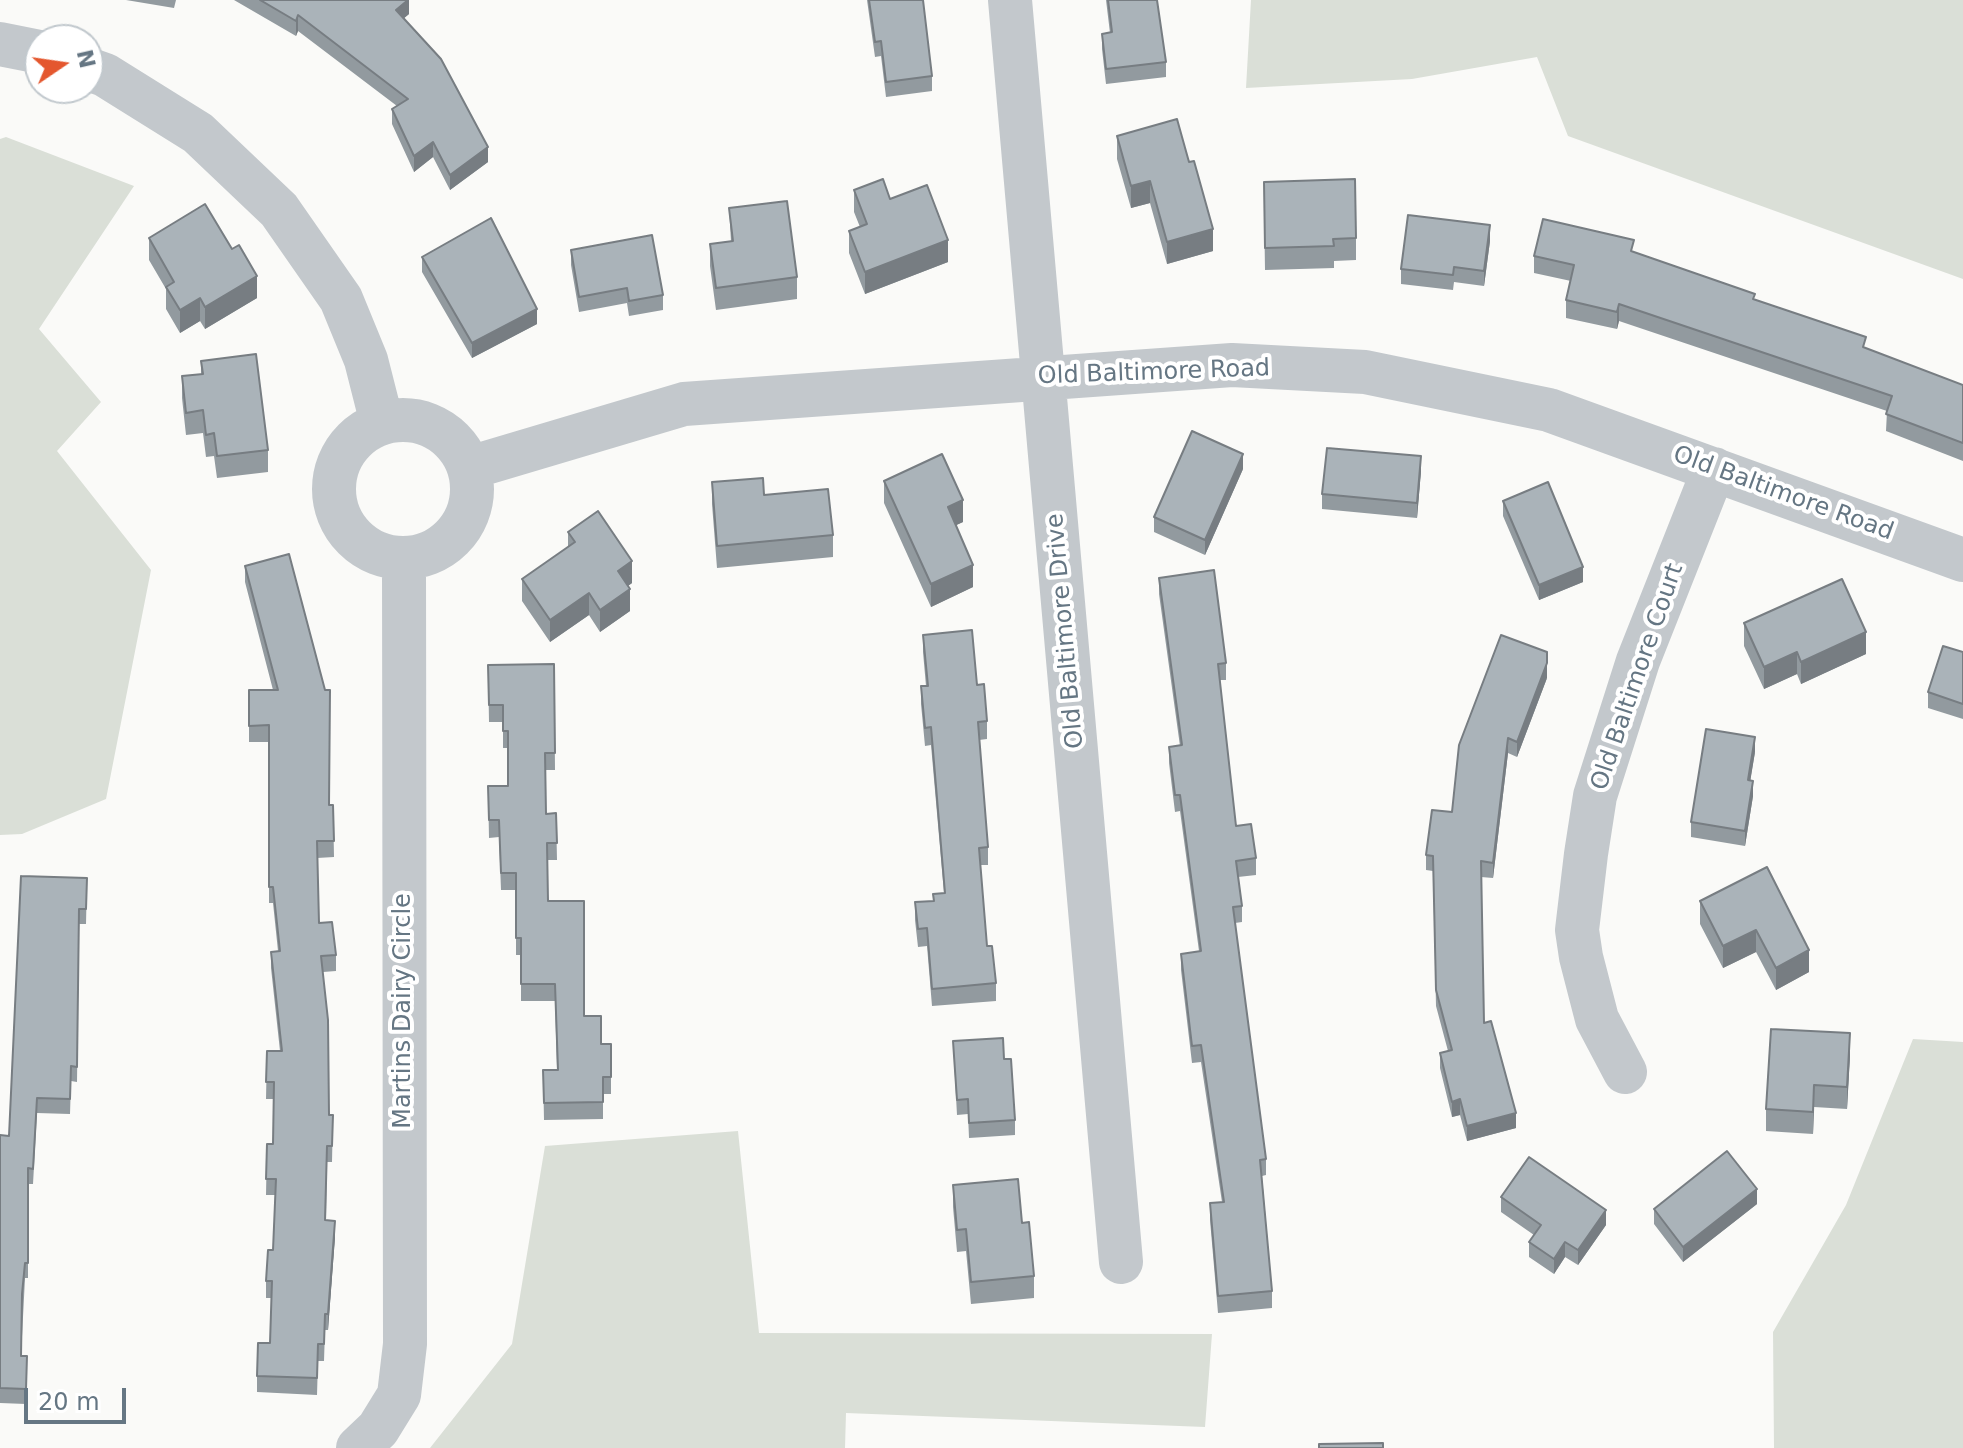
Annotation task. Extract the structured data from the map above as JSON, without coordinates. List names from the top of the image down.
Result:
{
  "streets": {
    "street": [
      "Old Baltimore Road",
      "Old Baltimore Drive",
      "Old Baltimore Court",
      "Martins Dairy Circle"
    ]
  },
  "crossings": [
    ["Old Baltimore Road", "Old Baltimore Drive"],
    ["Old Baltimore Road", "Old Baltimore Court"],
    ["Old Baltimore Road", "Martins Dairy Circle"]
  ],
  "scale_bar": "20 m",
  "north": "right"
}
